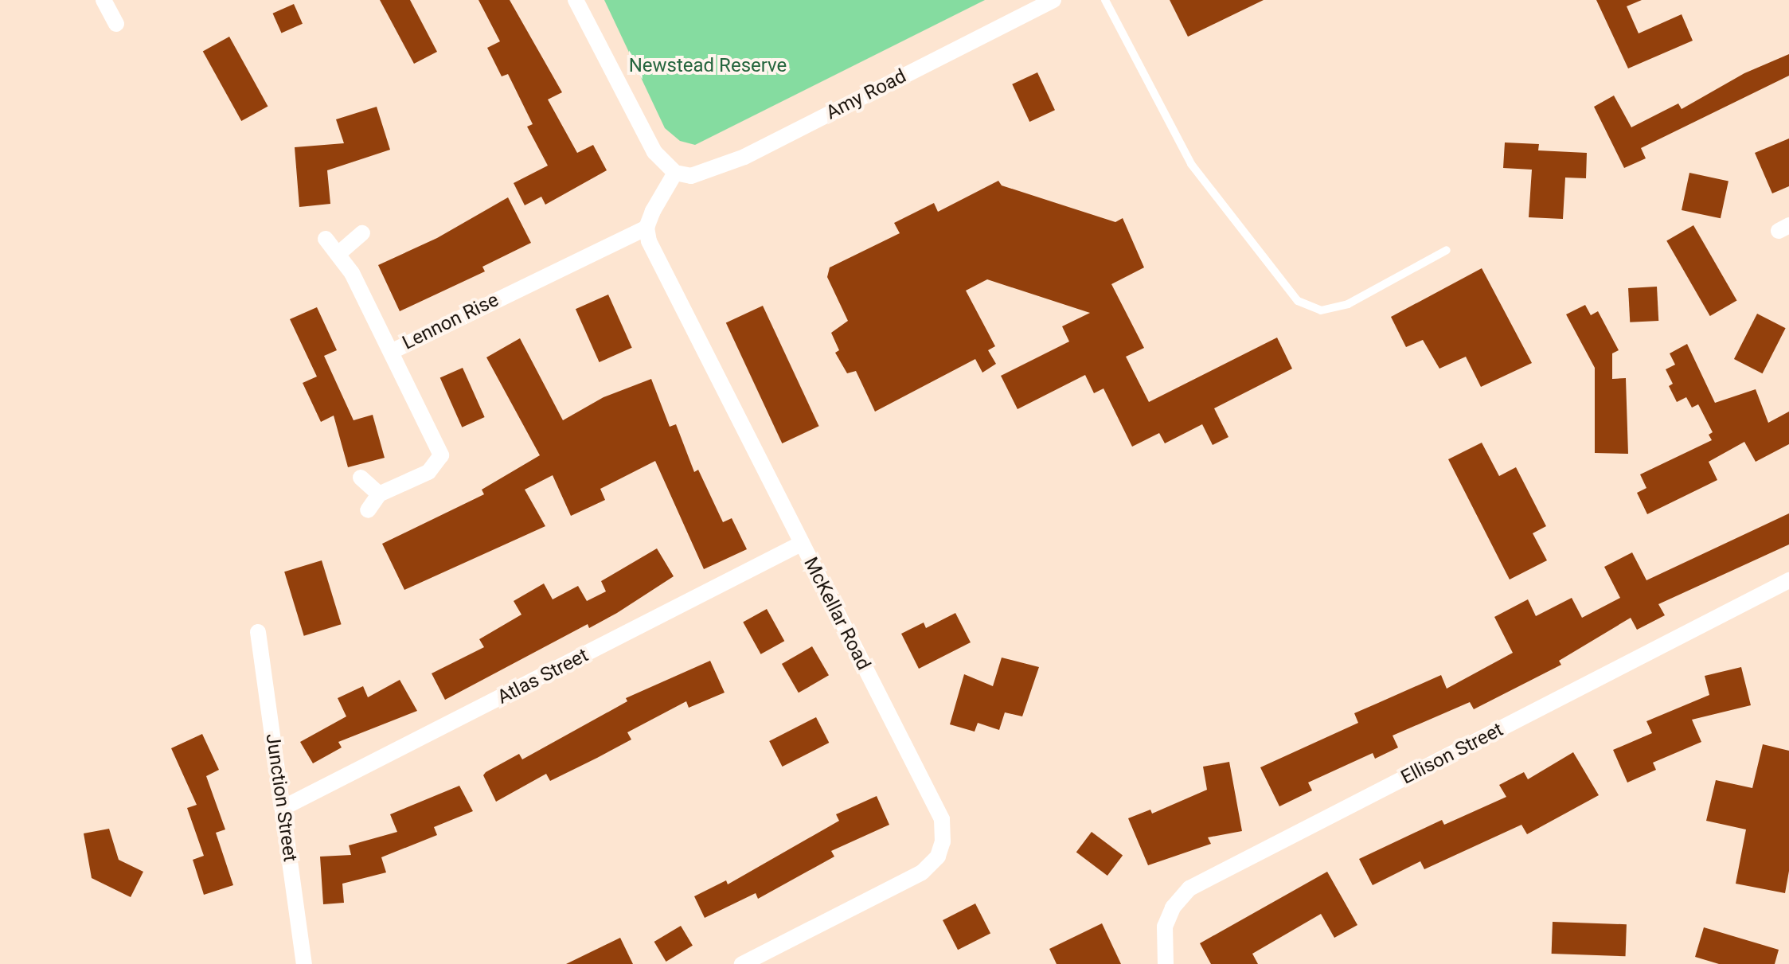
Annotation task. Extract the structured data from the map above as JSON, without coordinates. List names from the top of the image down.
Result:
{
  "streets": {
    "street": [
      "Amy Road",
      "Lennon Rise",
      "McKellar Road",
      "Atlas Street",
      "Ellison Street",
      "Junction Street"
    ]
  },
  "crossings": [
    ["Lennon Rise", "McKellar Road"],
    ["McKellar Road", "Atlas Street"],
    ["Atlas Street", "Junction Street"]
  ],
  "parks": ["Newstead Reserve"]
}
